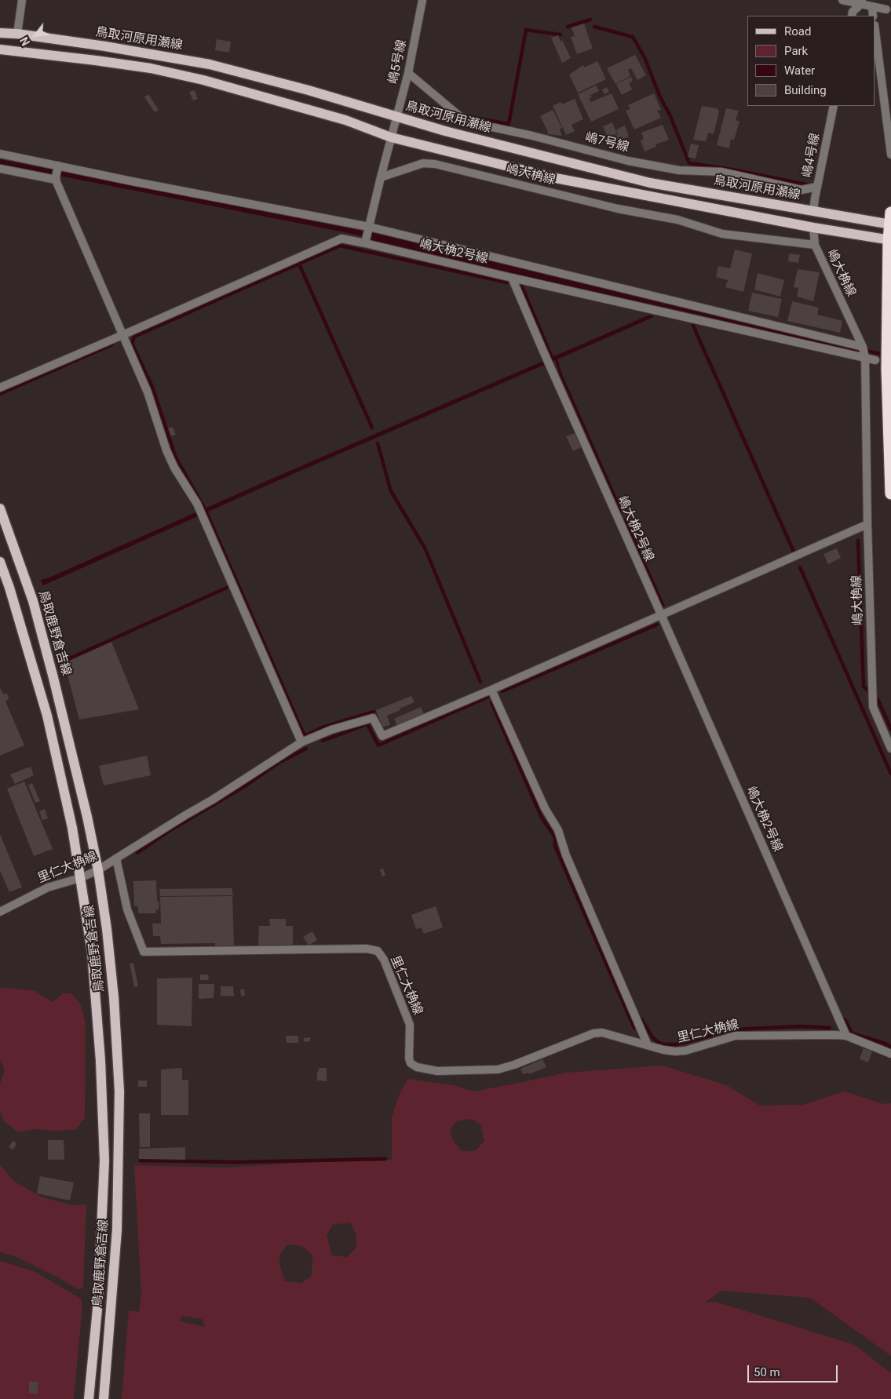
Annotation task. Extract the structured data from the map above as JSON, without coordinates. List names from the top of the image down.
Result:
{
  "streets": {
    "main road": ["鳥取河原用瀬線", "鳥取鹿野倉吉線"],
    "street": [
      "嶋5号線",
      "嶋7号線",
      "嶋4号線",
      "嶋大桷線",
      "嶋大桷2号線",
      "里仁大桷線"
    ]
  },
  "crossings": [
    ["鳥取河原用瀬線", "嶋5号線"],
    ["鳥取河原用瀬線", "嶋4号線"],
    ["嶋5号線", "嶋7号線"],
    ["嶋7号線", "嶋4号線"],
    ["嶋大桷2号線", "里仁大桷線"],
    ["鳥取鹿野倉吉線", "里仁大桷線"]
  ],
  "legend": [
    "Road",
    "Park",
    "Water",
    "Building"
  ],
  "scale_bar": "50 m",
  "north": "bottom left"
}
